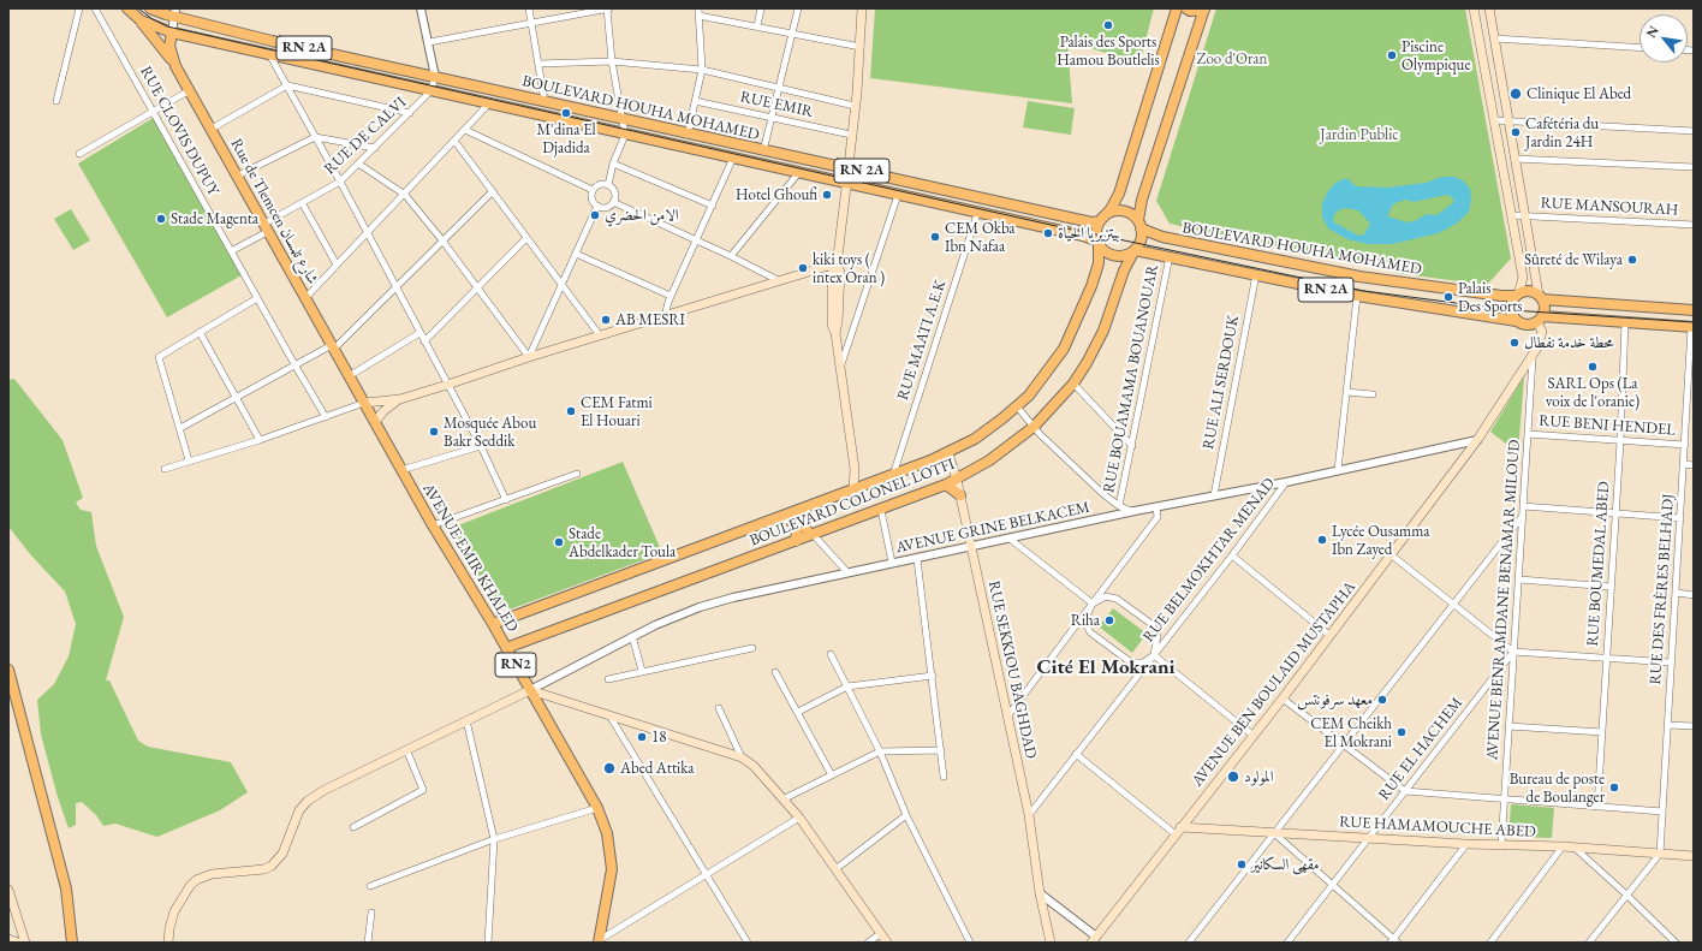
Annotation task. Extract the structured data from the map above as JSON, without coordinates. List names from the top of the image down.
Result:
{
  "streets": {
    "main road": [
      "RN 2A",
      "BOULEVARD HOUHA MOHAMED",
      "Rue de Tlemcen شارع تلمسان",
      "BOULEVARD COLONEL LOTFI",
      "AVENUE EMIR KHALED",
      "RN2",
      "RUE SEKKIOU BAGHDAD",
      "AVENUE BEN BOULAID MUSTAPHA",
      "RUE HAMAMOUCHE ABED"
    ],
    "street": [
      "RUE EMIR",
      "RUE CLOVIS DUPUY",
      "RUE DE CALVI",
      "RUE MANSOURAH",
      "RUE MAATI A.E.K",
      "RUE BOUAMAMA BOUANOUAR",
      "RUE ALI SERDOUK",
      "RUE BENI HENDEL",
      "AVENUE GRINE BELKACEM",
      "RUE BELMOKHTAR MENAD",
      "RUE BOUMEDAL ABED",
      "RUE DES FRÈRES BELHADJ",
      "AVENUE BENRAMDANE BENAMAR MILOUD",
      "RUE EL HACHEM"
    ]
  },
  "crossings": [
    ["BOULEVARD HOUHA MOHAMED", "RUE DE CALVI"],
    ["BOULEVARD HOUHA MOHAMED", "Rue de Tlemcen شارع تلمسان"],
    ["BOULEVARD HOUHA MOHAMED", "RUE MAATI A.E.K"],
    ["BOULEVARD HOUHA MOHAMED", "RUE BOUAMAMA BOUANOUAR"],
    ["BOULEVARD HOUHA MOHAMED", "RUE ALI SERDOUK"],
    ["BOULEVARD HOUHA MOHAMED", "BOULEVARD COLONEL LOTFI"],
    ["BOULEVARD HOUHA MOHAMED", "AVENUE BEN BOULAID MUSTAPHA"],
    ["RUE CLOVIS DUPUY", "RUE DE CALVI"],
    ["RUE DE CALVI", "Rue de Tlemcen شارع تلمسان"],
    ["Rue de Tlemcen شارع تلمسان", "AVENUE EMIR KHALED"],
    ["RUE MAATI A.E.K", "BOULEVARD COLONEL LOTFI"],
    ["RUE ALI SERDOUK", "AVENUE GRINE BELKACEM"],
    ["RUE BENI HENDEL", "RUE BOUMEDAL ABED"],
    ["RUE BENI HENDEL", "RUE DES FRÈRES BELHADJ"],
    ["RUE BENI HENDEL", "AVENUE BENRAMDANE BENAMAR MILOUD"],
    ["BOULEVARD COLONEL LOTFI", "AVENUE EMIR KHALED"],
    ["BOULEVARD COLONEL LOTFI", "RUE SEKKIOU BAGHDAD"],
    ["AVENUE GRINE BELKACEM", "AVENUE EMIR KHALED"],
    ["AVENUE GRINE BELKACEM", "RUE BELMOKHTAR MENAD"],
    ["AVENUE GRINE BELKACEM", "RUE SEKKIOU BAGHDAD"],
    ["AVENUE GRINE BELKACEM", "AVENUE BEN BOULAID MUSTAPHA"],
    ["RUE BELMOKHTAR MENAD", "RUE SEKKIOU BAGHDAD"],
    ["RUE DES FRÈRES BELHADJ", "RUE HAMAMOUCHE ABED"],
    ["AVENUE BENRAMDANE BENAMAR MILOUD", "AVENUE BEN BOULAID MUSTAPHA"],
    ["AVENUE BENRAMDANE BENAMAR MILOUD", "RUE EL HACHEM"],
    ["AVENUE BENRAMDANE BENAMAR MILOUD", "RUE HAMAMOUCHE ABED"],
    ["AVENUE BEN BOULAID MUSTAPHA", "RUE HAMAMOUCHE ABED"],
    ["RUE EL HACHEM", "RUE HAMAMOUCHE ABED"]
  ],
  "districts": ["Cité El Mokrani"],
  "parks": ["Zoo d'Oran", "Jardin Public"],
  "places": [
    "Palais des Sports Hamou Boutlelis",
    "Piscine Olympique",
    "Clinique El Abed",
    "M'dina El Djadida",
    "Cafétéria du Jardin 24H",
    "Hotel Ghoufi",
    "الامن الحضري",
    "Stade Magenta",
    "بيتزيريا الحياة",
    "CEM Okba Ibn Nafaa",
    "Sûreté de Wilaya",
    "kiki toys ( intex Oran )",
    "Palais Des Sports",
    "AB MESRI",
    "محطة خدمة نفطال",
    "SARL Ops (La voix de l'oranie)",
    "CEM Fatmi El Houari",
    "Mosquée Abou Bakr Seddik",
    "Lycée Ousamma Ibn Zayed",
    "Stade Abdelkader Toula",
    "Riha",
    "معهد سرفونتس",
    "CEM Cheikh El Mokrani",
    "18",
    "Abed Attika",
    "المولود",
    "Bureau de poste de Boulanger",
    "مقهى السكانير"
  ],
  "north": "top left"
}
